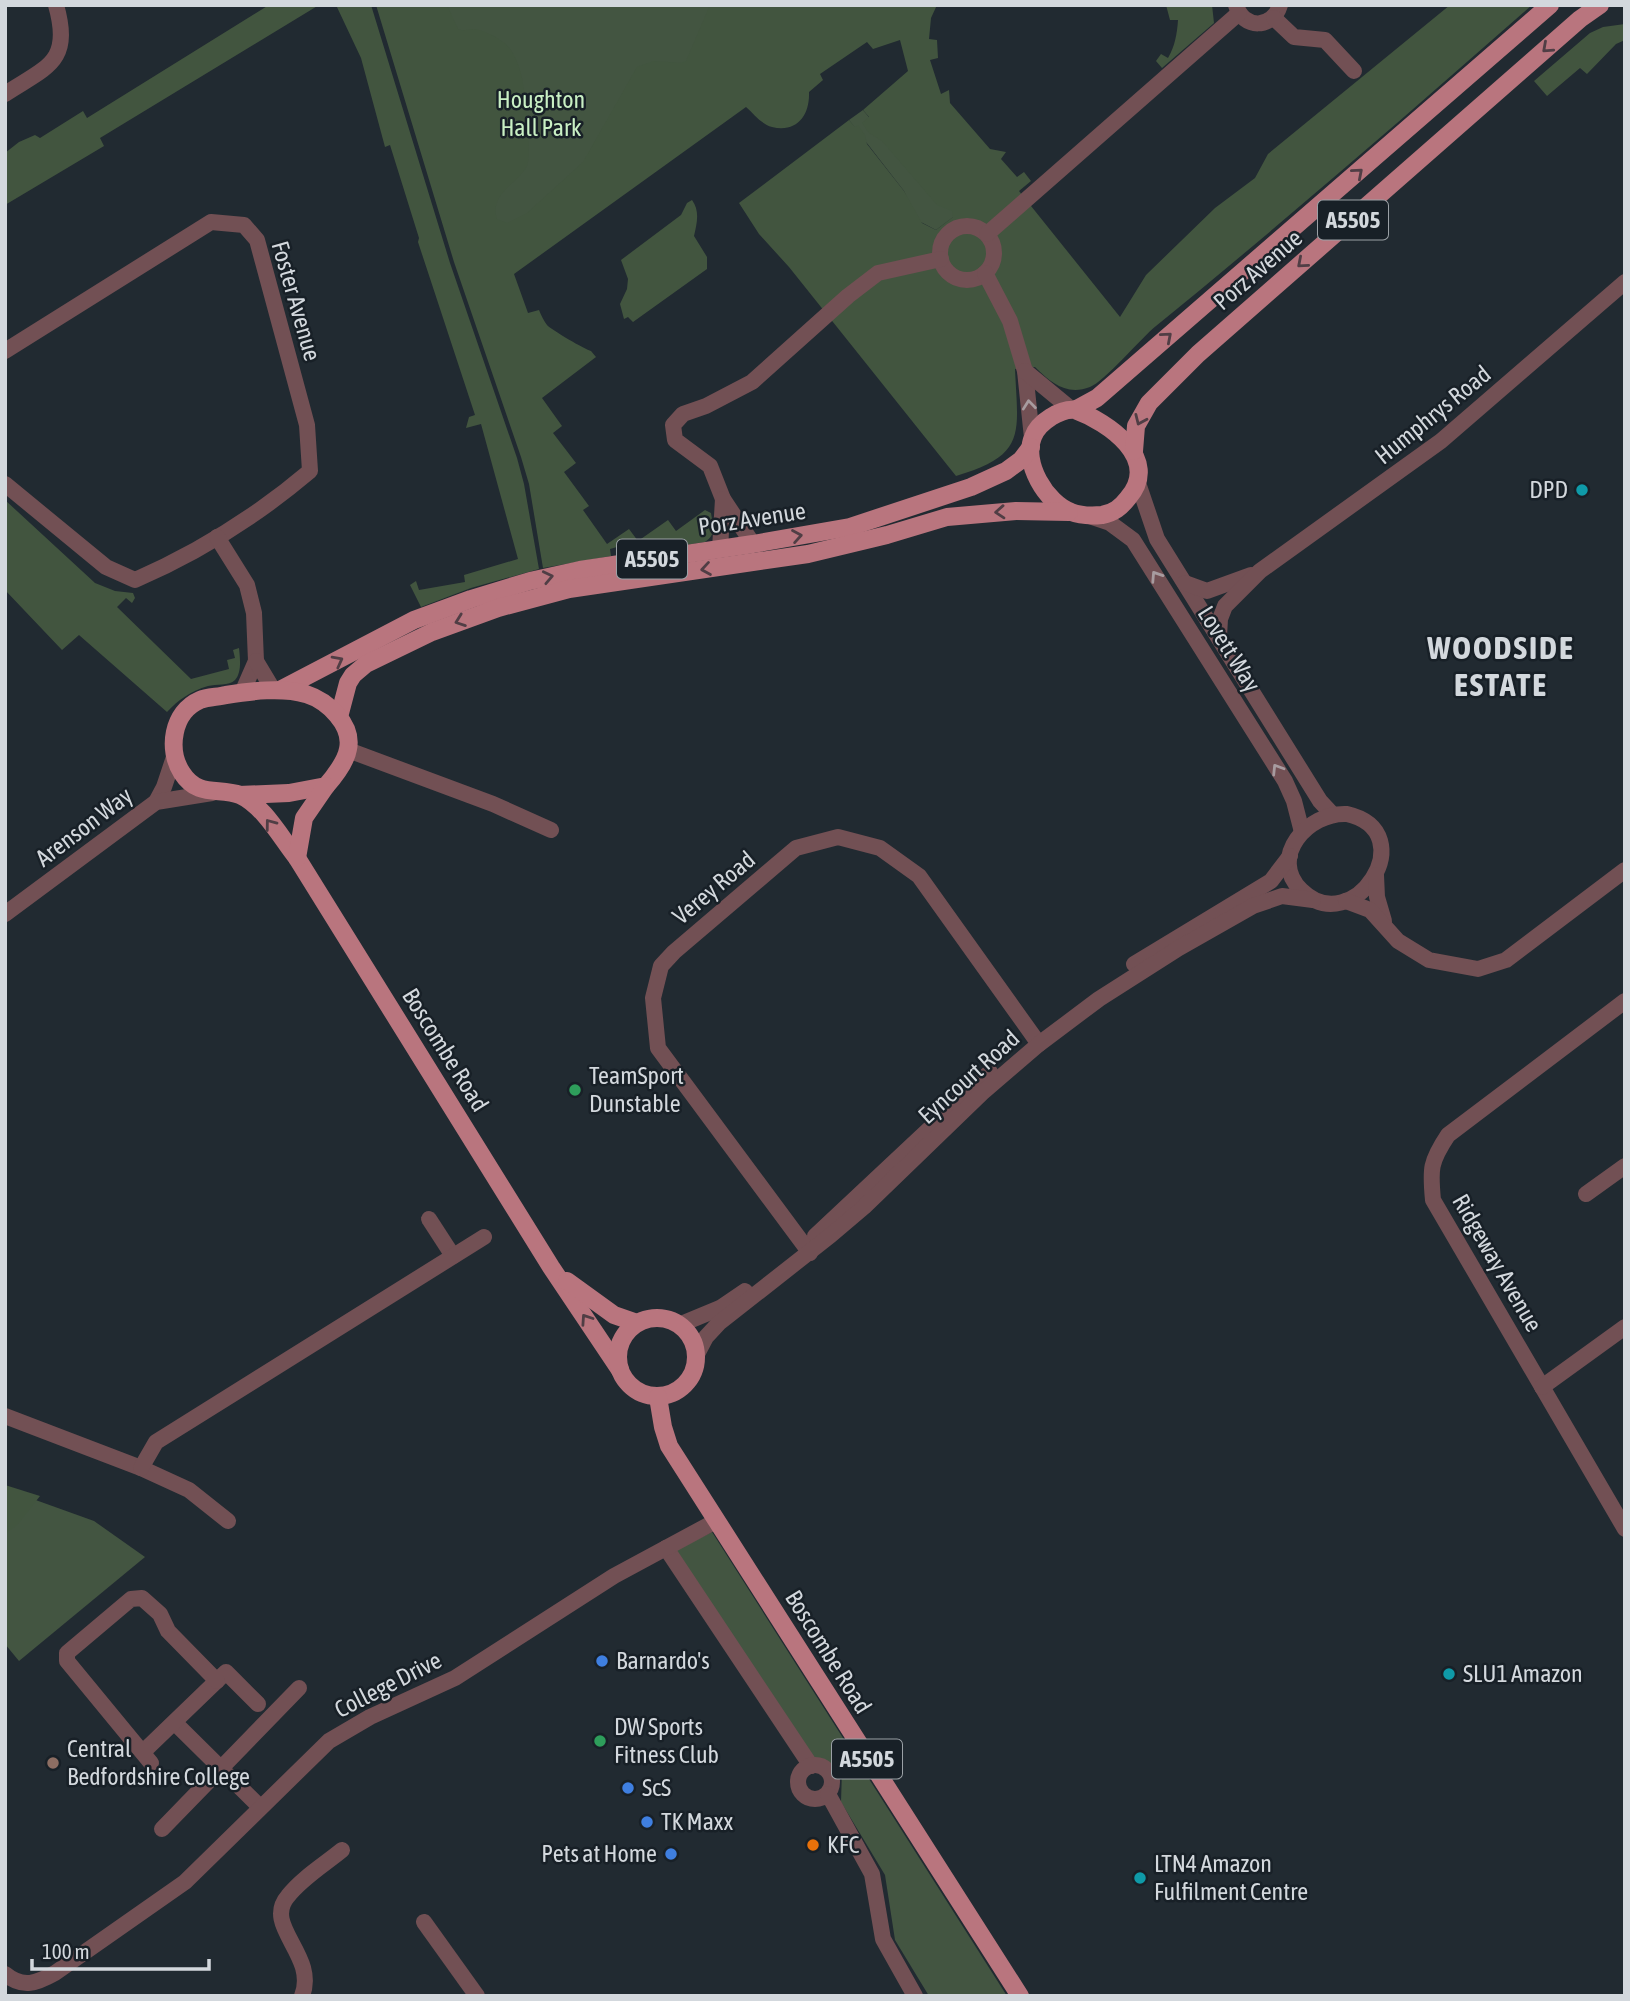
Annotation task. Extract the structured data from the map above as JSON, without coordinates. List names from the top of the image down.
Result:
{
  "streets": {
    "main road": ["A5505", "Porz Avenue", "Boscombe Road"],
    "street": [
      "Foster Avenue",
      "Humphrys Road",
      "Lovett Way",
      "Arenson Way",
      "Verey Road",
      "Eyncourt Road",
      "Ridgeway Avenue",
      "College Drive"
    ]
  },
  "crossings": [
    ["A5505", "Porz Avenue"],
    ["A5505", "Lovett Way"],
    ["A5505", "Arenson Way"],
    ["A5505", "Boscombe Road"],
    ["Porz Avenue", "Lovett Way"],
    ["Porz Avenue", "Arenson Way"],
    ["Porz Avenue", "Boscombe Road"],
    ["Humphrys Road", "Lovett Way"],
    ["Lovett Way", "Eyncourt Road"],
    ["Arenson Way", "Boscombe Road"],
    ["Verey Road", "Eyncourt Road"],
    ["Boscombe Road", "Eyncourt Road"],
    ["Boscombe Road", "College Drive"]
  ],
  "districts": ["WOODSIDE ESTATE"],
  "parks": ["Houghton Hall Park"],
  "places": [
    "DPD",
    "TeamSport Dunstable",
    "Barnardo's",
    "SLU1 Amazon",
    "DW Sports Fitness Club",
    "Central Bedfordshire College",
    "ScS",
    "TK Maxx",
    "KFC",
    "Pets at Home",
    "LTN4 Amazon Fulfilment Centre"
  ],
  "scale_bar": "100 m"
}
